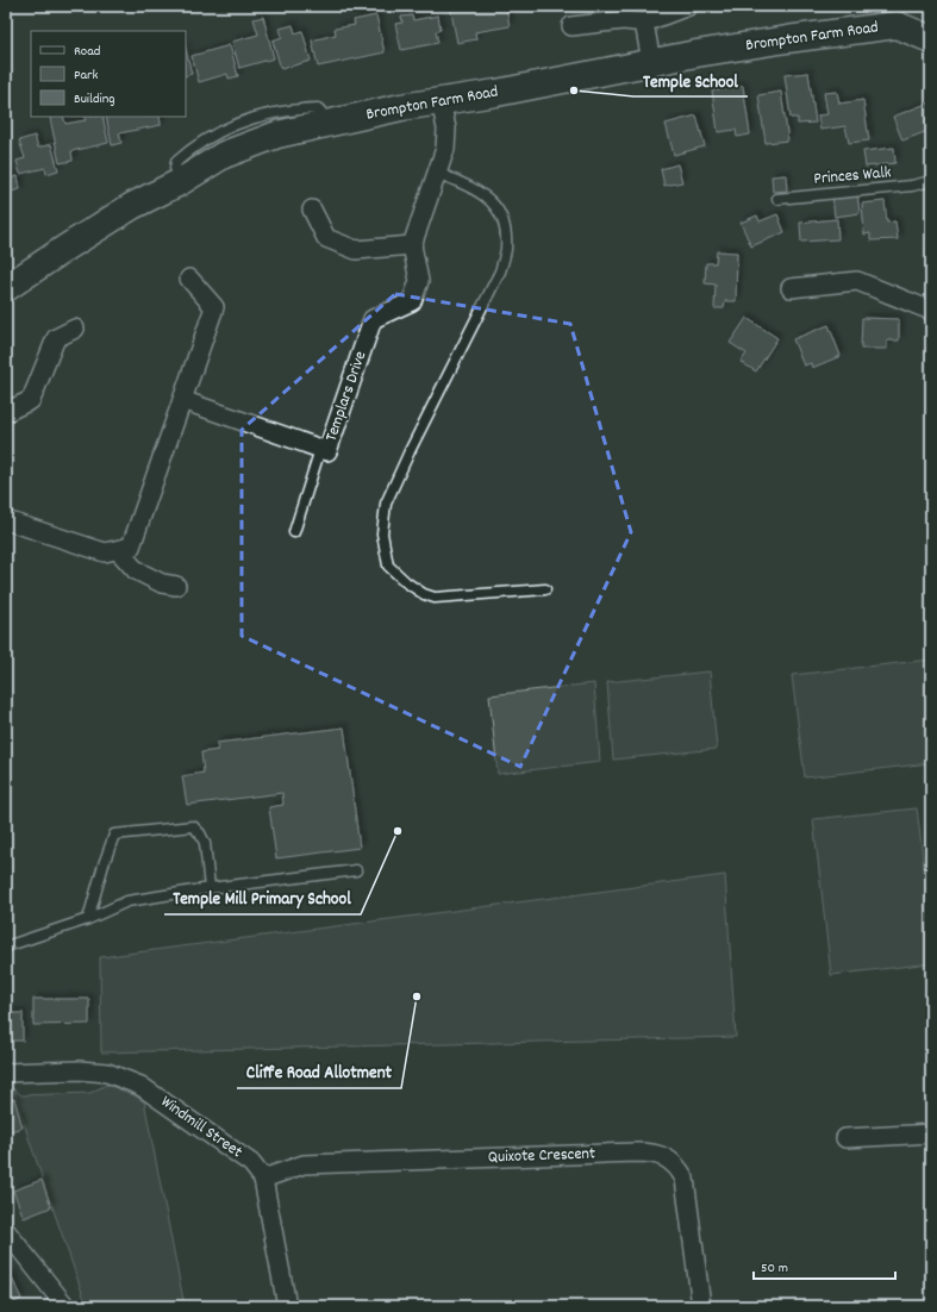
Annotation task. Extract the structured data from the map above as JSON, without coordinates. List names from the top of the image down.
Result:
{
  "streets": {
    "main road": ["Brompton Farm Road"],
    "street": ["Templars Drive", "Windmill Street", "Quixote Crescent"],
    "lane": ["Princes Walk"]
  },
  "crossings": [
    ["Windmill Street", "Quixote Crescent"]
  ],
  "places": ["Temple School", "Temple Mill Primary School", "Cliffe Road Allotment"],
  "legend": ["Road", "Park", "Building"],
  "scale_bar": "50 m"
}
